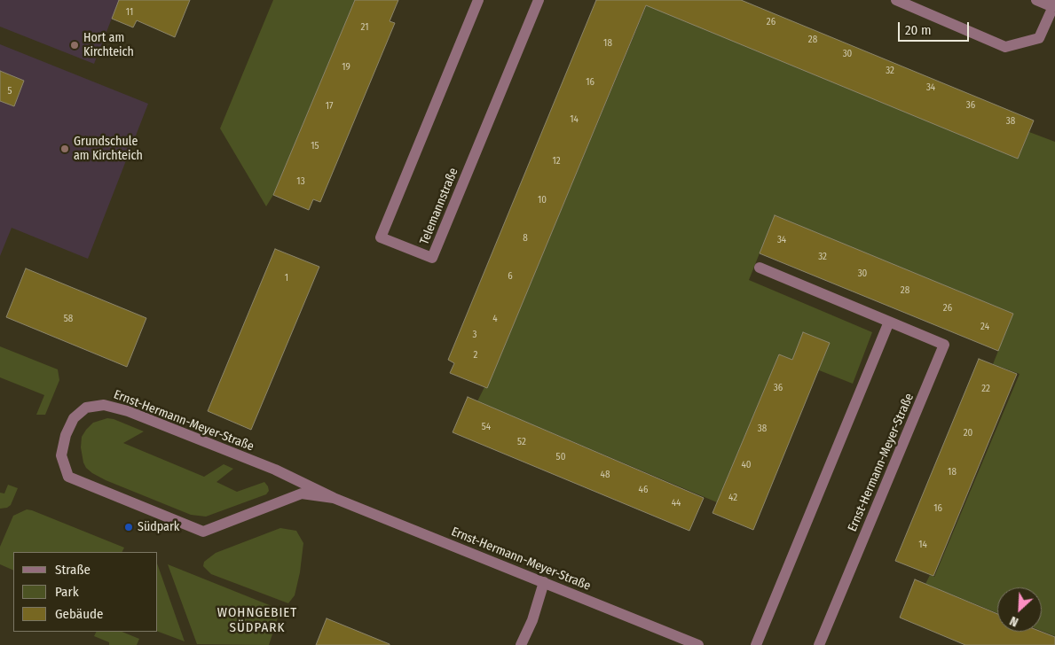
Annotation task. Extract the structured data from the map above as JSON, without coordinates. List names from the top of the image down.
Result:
{
  "streets": {
    "street": ["Telemannstraße", "Ernst-Hermann-Meyer-Straße"]
  },
  "districts": ["WOHNGEBIET SÜDPARK"],
  "places": ["Hort am Kirchteich", "Grundschule am Kirchteich", "Südpark"],
  "house_numbers": [
    "11",
    "26",
    "21",
    "28",
    "18",
    "30",
    "19",
    "32",
    "16",
    "34",
    "5",
    "36",
    "17",
    "14",
    "38",
    "15",
    "12",
    "13",
    "10",
    "8",
    "34",
    "32",
    "30",
    "6",
    "1",
    "28",
    "26",
    "58",
    "4",
    "24",
    "3",
    "2",
    "36",
    "22",
    "54",
    "38",
    "20",
    "52",
    "50",
    "40",
    "18",
    "48",
    "46",
    "42",
    "44",
    "16",
    "14"
  ],
  "legend": ["Straße", "Park", "Gebäude"],
  "scale_bar": "20 m",
  "north": "bottom left"
}
